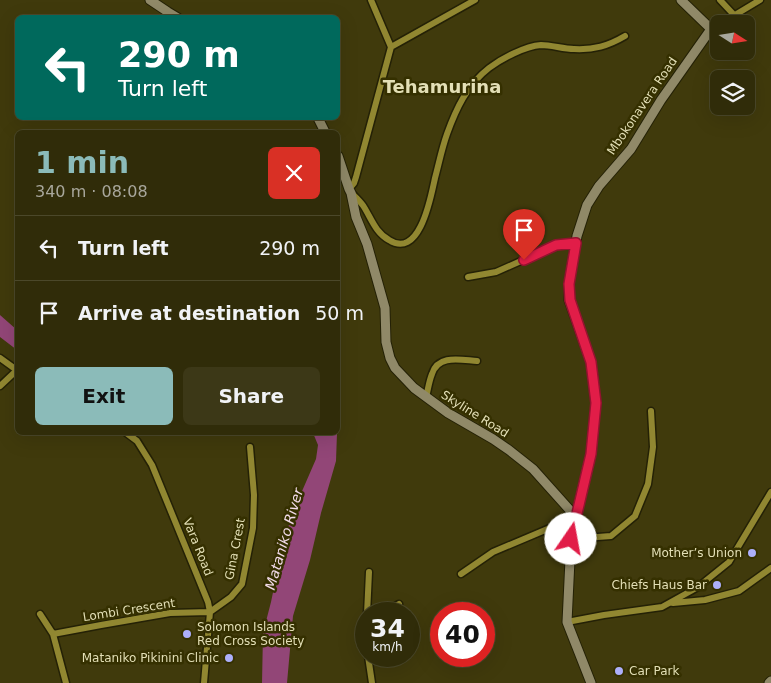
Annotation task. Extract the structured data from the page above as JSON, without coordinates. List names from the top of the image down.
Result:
{
  "streets": {
    "street": [
      "Mbokonavera Road",
      "Skyline Road",
      "Vara Road",
      "Gina Crest",
      "Lombi Crescent"
    ]
  },
  "crossings": [
    ["Mbokonavera Road", "Skyline Road"],
    ["Vara Road", "Gina Crest"],
    ["Vara Road", "Lombi Crescent"],
    ["Gina Crest", "Lombi Crescent"]
  ],
  "districts": ["Tehamurina"],
  "water": ["Mataniko River"],
  "places": [
    "Mother’s Union",
    "Chiefs Haus Bar",
    "Solomon Islands Red Cross Society",
    "Mataniko Pikinini Clinic",
    "Car Park"
  ],
  "north": "right",
  "page": {
    "turn": ["290 m", "Turn left"],
    "heading": ["1 min", "340 m · 08:08"],
    "list": [
      {
        "name": "Turn left",
        "value": "290 m"
      },
      {
        "name": "Arrive at destination",
        "value": "50 m"
      }
    ],
    "buttons": ["Exit", "Share"],
    "speed": "34 km/h",
    "limit": "40"
  }
}
